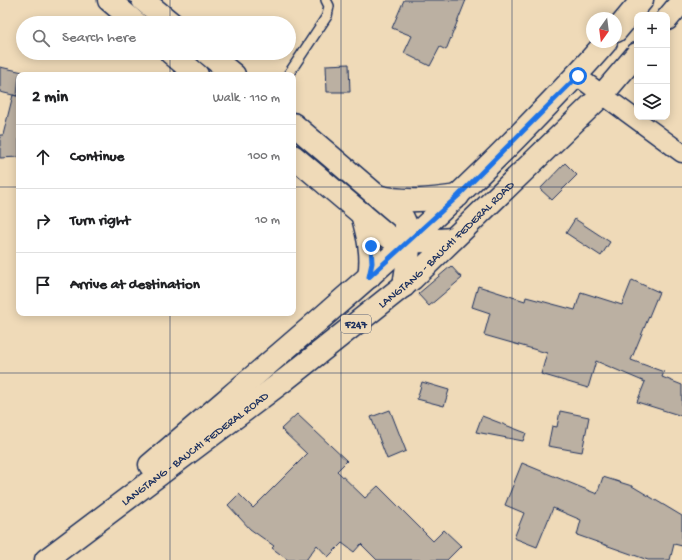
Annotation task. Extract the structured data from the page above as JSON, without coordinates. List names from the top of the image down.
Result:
{
  "streets": {
    "main road": ["LANGTANG - BAUCHI FEDERAL ROAD", "F247"]
  },
  "north": "bottom",
  "page": {
    "map_buttons": ["+", "−"],
    "search": "Search here",
    "heading": ["2 min", "Walk · 110 m"],
    "list": [
      ["Continue", "100 m"],
      ["Turn right", "10 m"],
      "Arrive at destination"
    ]
  }
}
